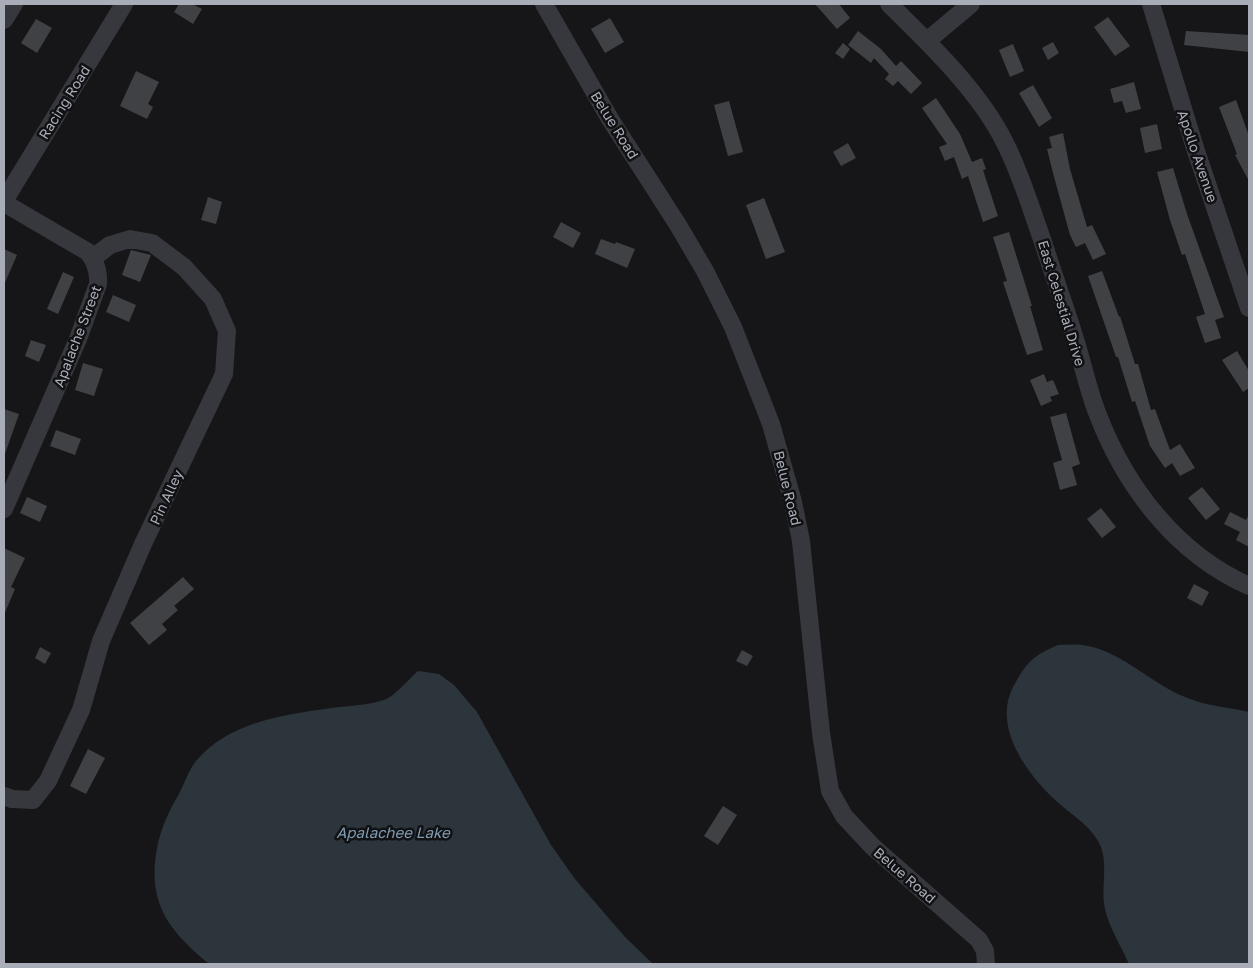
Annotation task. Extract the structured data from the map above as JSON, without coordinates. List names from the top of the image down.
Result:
{
  "streets": {
    "street": [
      "Racing Road",
      "Belue Road",
      "Apollo Avenue",
      "East Celestial Drive",
      "Apalache Street",
      "Pin Alley"
    ]
  },
  "crossings": [
    ["Apalache Street", "Pin Alley"]
  ],
  "water": ["Apalachee Lake"]
}
